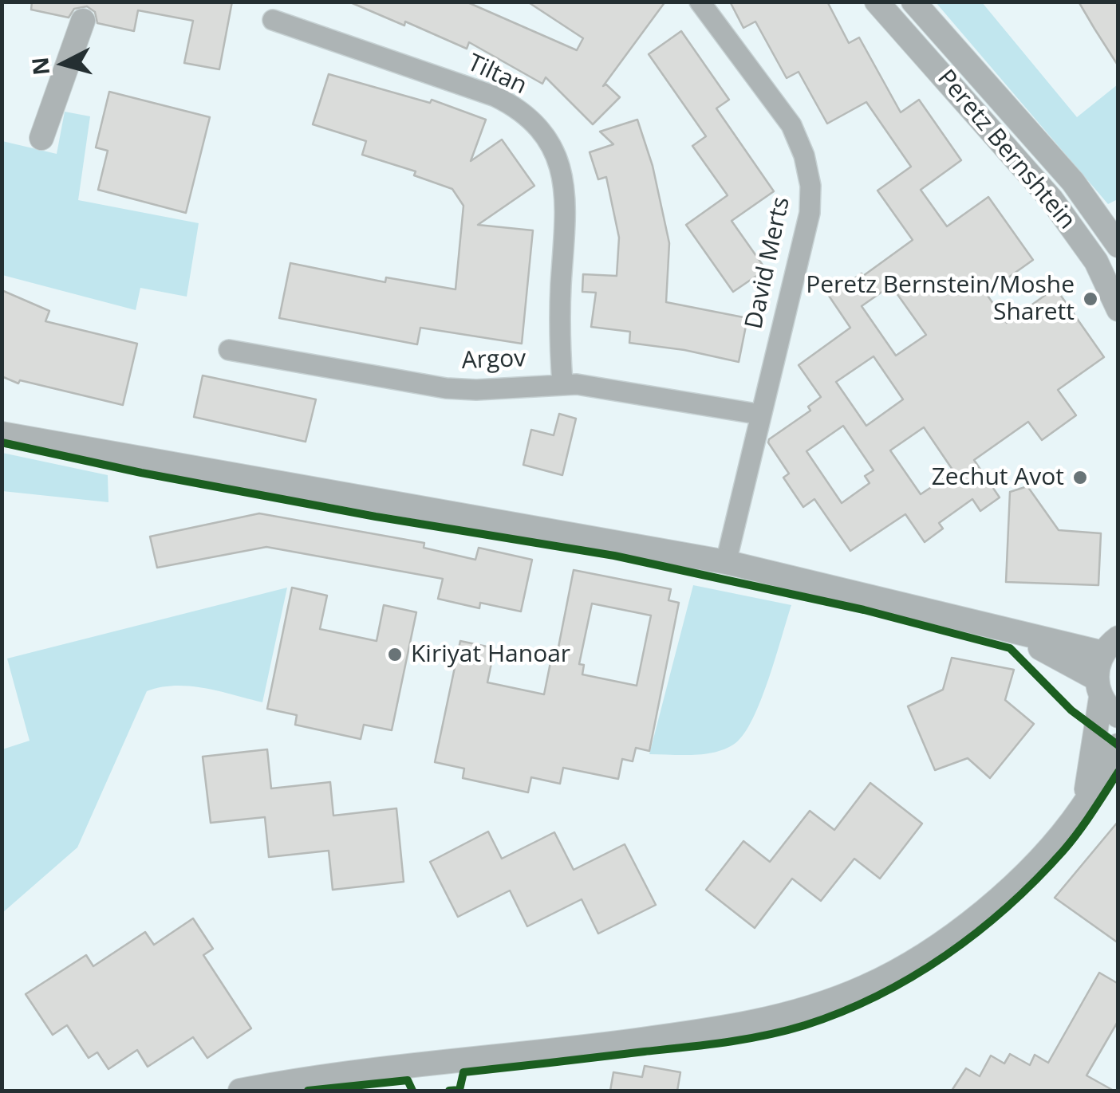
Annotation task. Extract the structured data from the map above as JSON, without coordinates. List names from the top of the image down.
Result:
{
  "streets": {
    "street": [
      "Tiltan",
      "Peretz Bernshtein",
      "David Merts",
      "Argov"
    ]
  },
  "crossings": [
    ["Tiltan", "Argov"],
    ["David Merts", "Argov"]
  ],
  "places": ["Peretz Bernstein/Moshe Sharett", "Zechut Avot", "Kiriyat Hanoar"],
  "north": "left"
}
